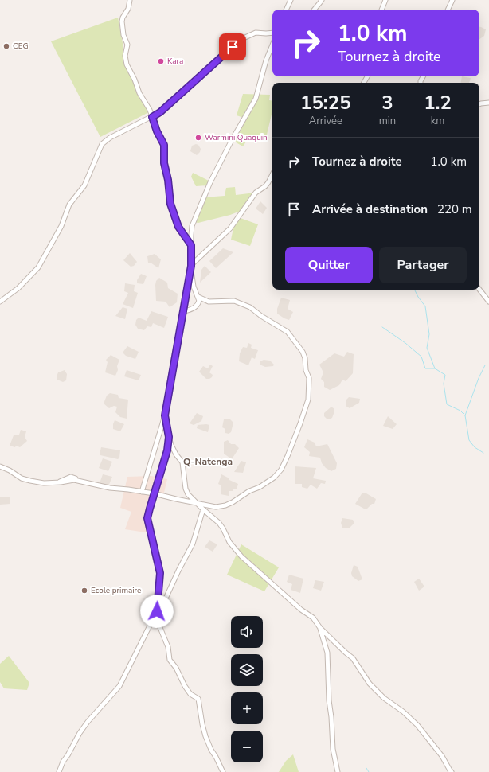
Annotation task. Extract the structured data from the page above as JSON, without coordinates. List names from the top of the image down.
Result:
{
  "districts": ["Q-Natenga"],
  "places": [
    "CEG",
    "Kara",
    "Warmini Quaquin",
    "Ecole primaire"
  ],
  "page": {
    "turn": ["1.0 km", "Tournez à droite"],
    "eta": [
      "15:25",
      "Arrivée",
      "3",
      "min",
      "1.2",
      "km"
    ],
    "list": [
      {
        "name": "Tournez à droite",
        "value": "1.0 km"
      },
      {
        "name": "Arrivée à destination",
        "value": "220 m"
      }
    ],
    "buttons": ["Quitter", "Partager"],
    "map_buttons": ["+", "−"]
  }
}
